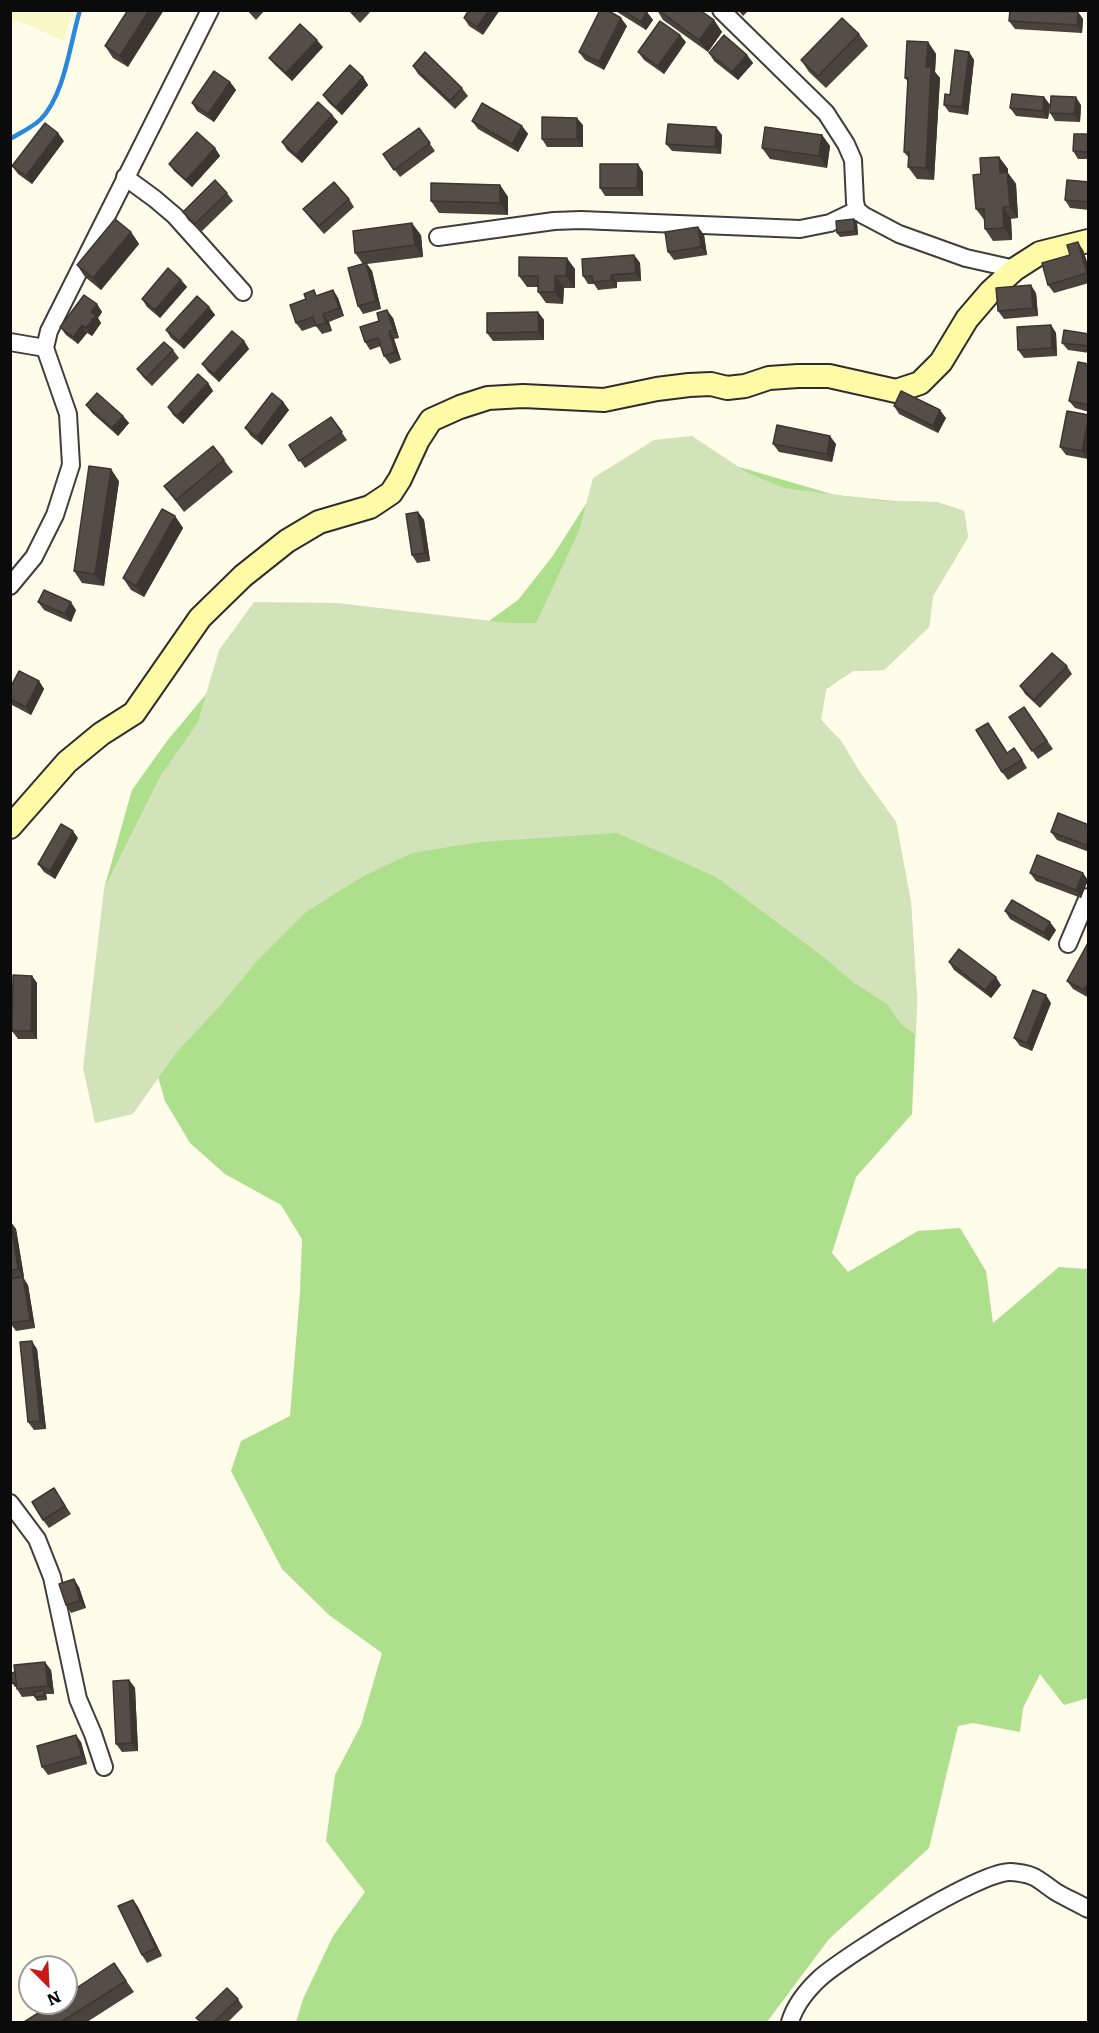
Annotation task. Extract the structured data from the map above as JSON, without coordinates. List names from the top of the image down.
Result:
{
  "north": "bottom right"
}
